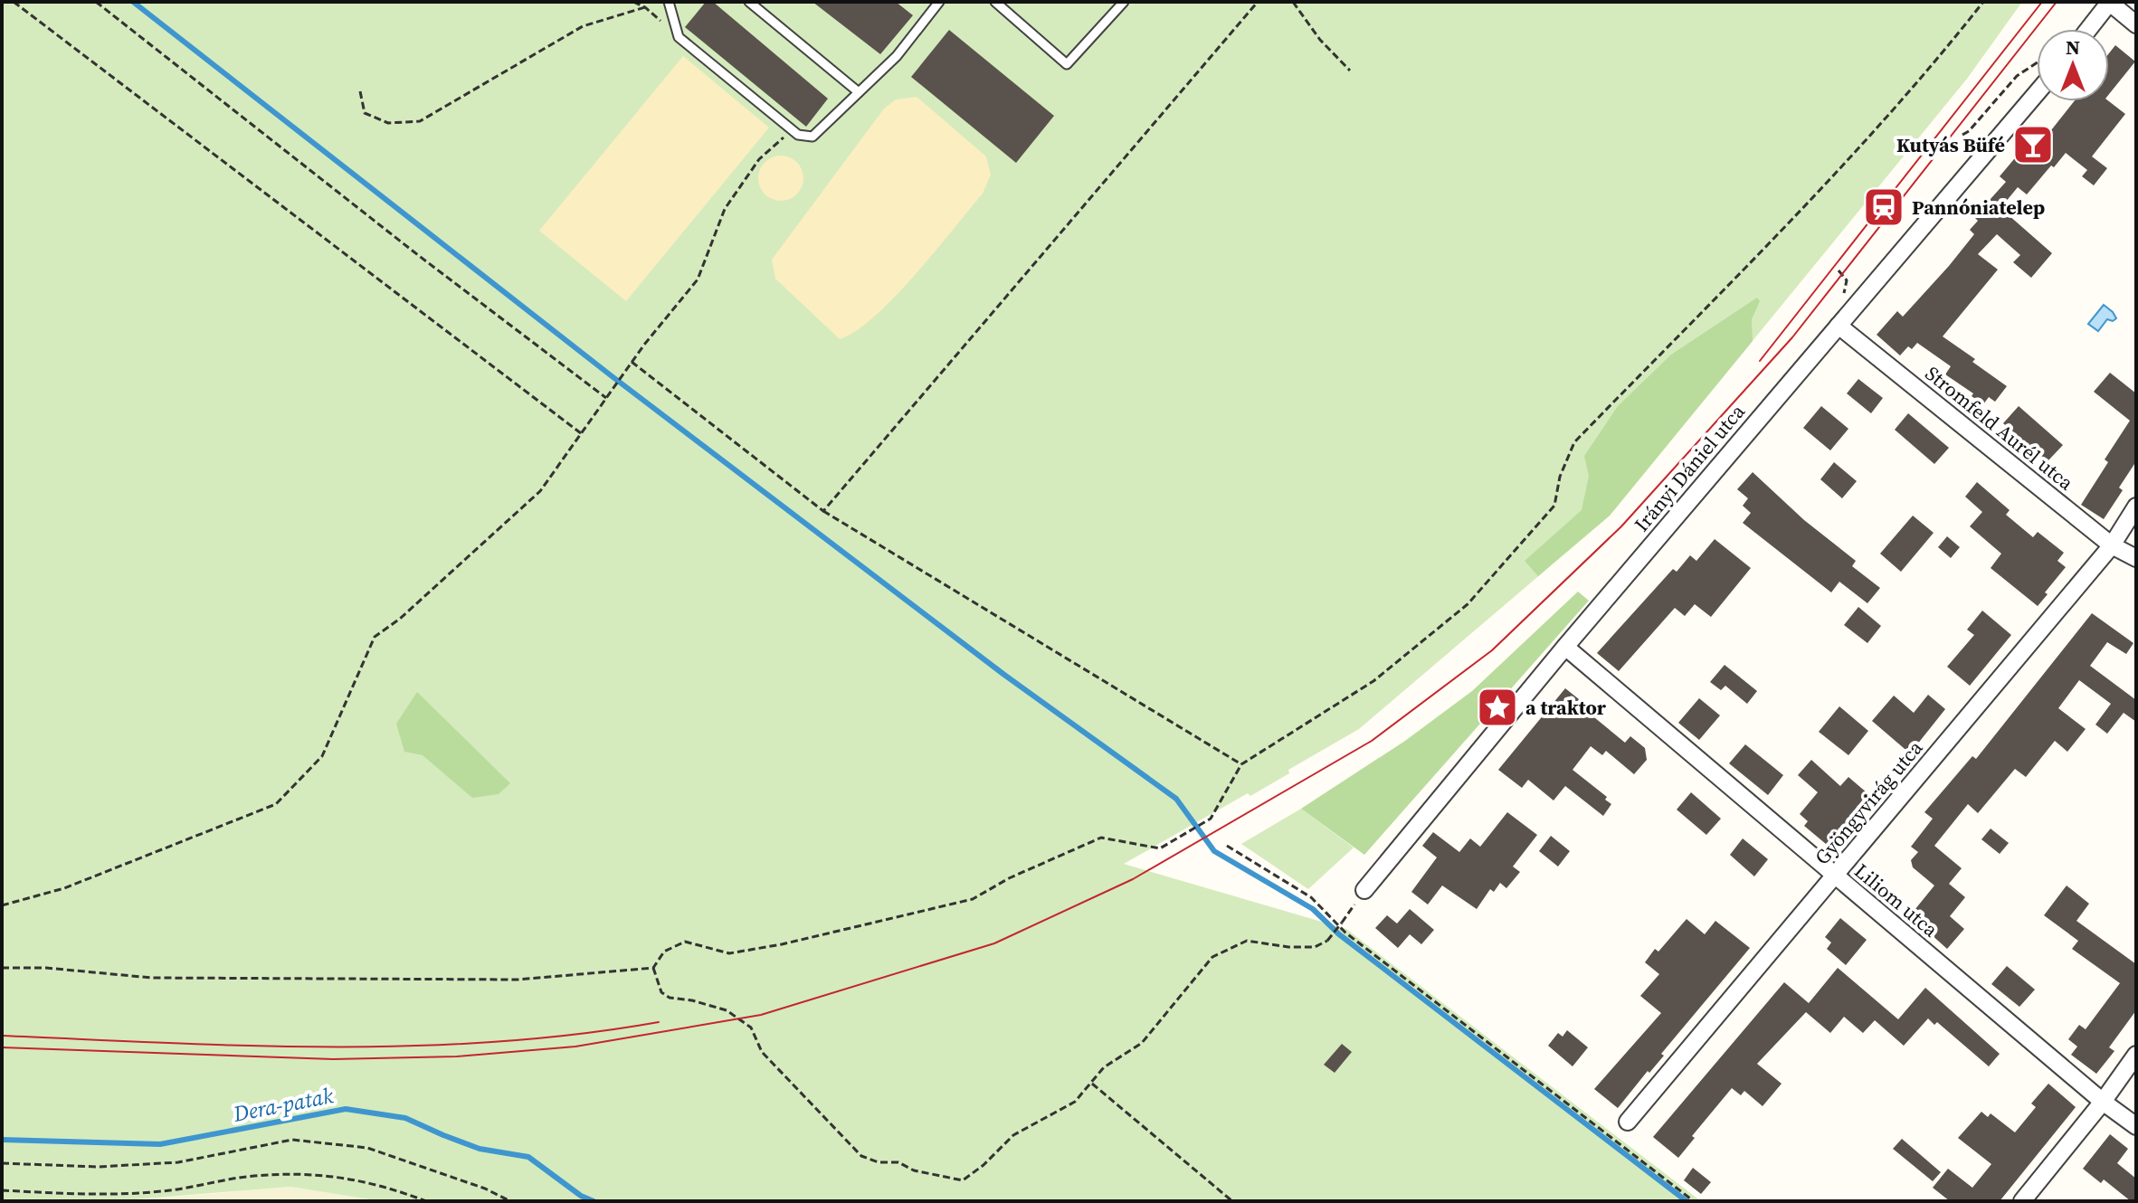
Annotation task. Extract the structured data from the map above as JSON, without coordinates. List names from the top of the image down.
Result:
{
  "streets": {
    "street": [
      "Stromfeld Aurél utca",
      "Irányi Dániel utca",
      "Gyöngyvirág utca",
      "Liliom utca"
    ]
  },
  "crossings": [
    ["Stromfeld Aurél utca", "Irányi Dániel utca"],
    ["Stromfeld Aurél utca", "Gyöngyvirág utca"],
    ["Irányi Dániel utca", "Liliom utca"],
    ["Gyöngyvirág utca", "Liliom utca"]
  ],
  "water": ["Dera-patak"],
  "places": {
    "bar": ["Kutyás Büfé"],
    "station": ["Pannóniatelep"],
    "place": ["a traktor"]
  },
  "north": "top"
}
